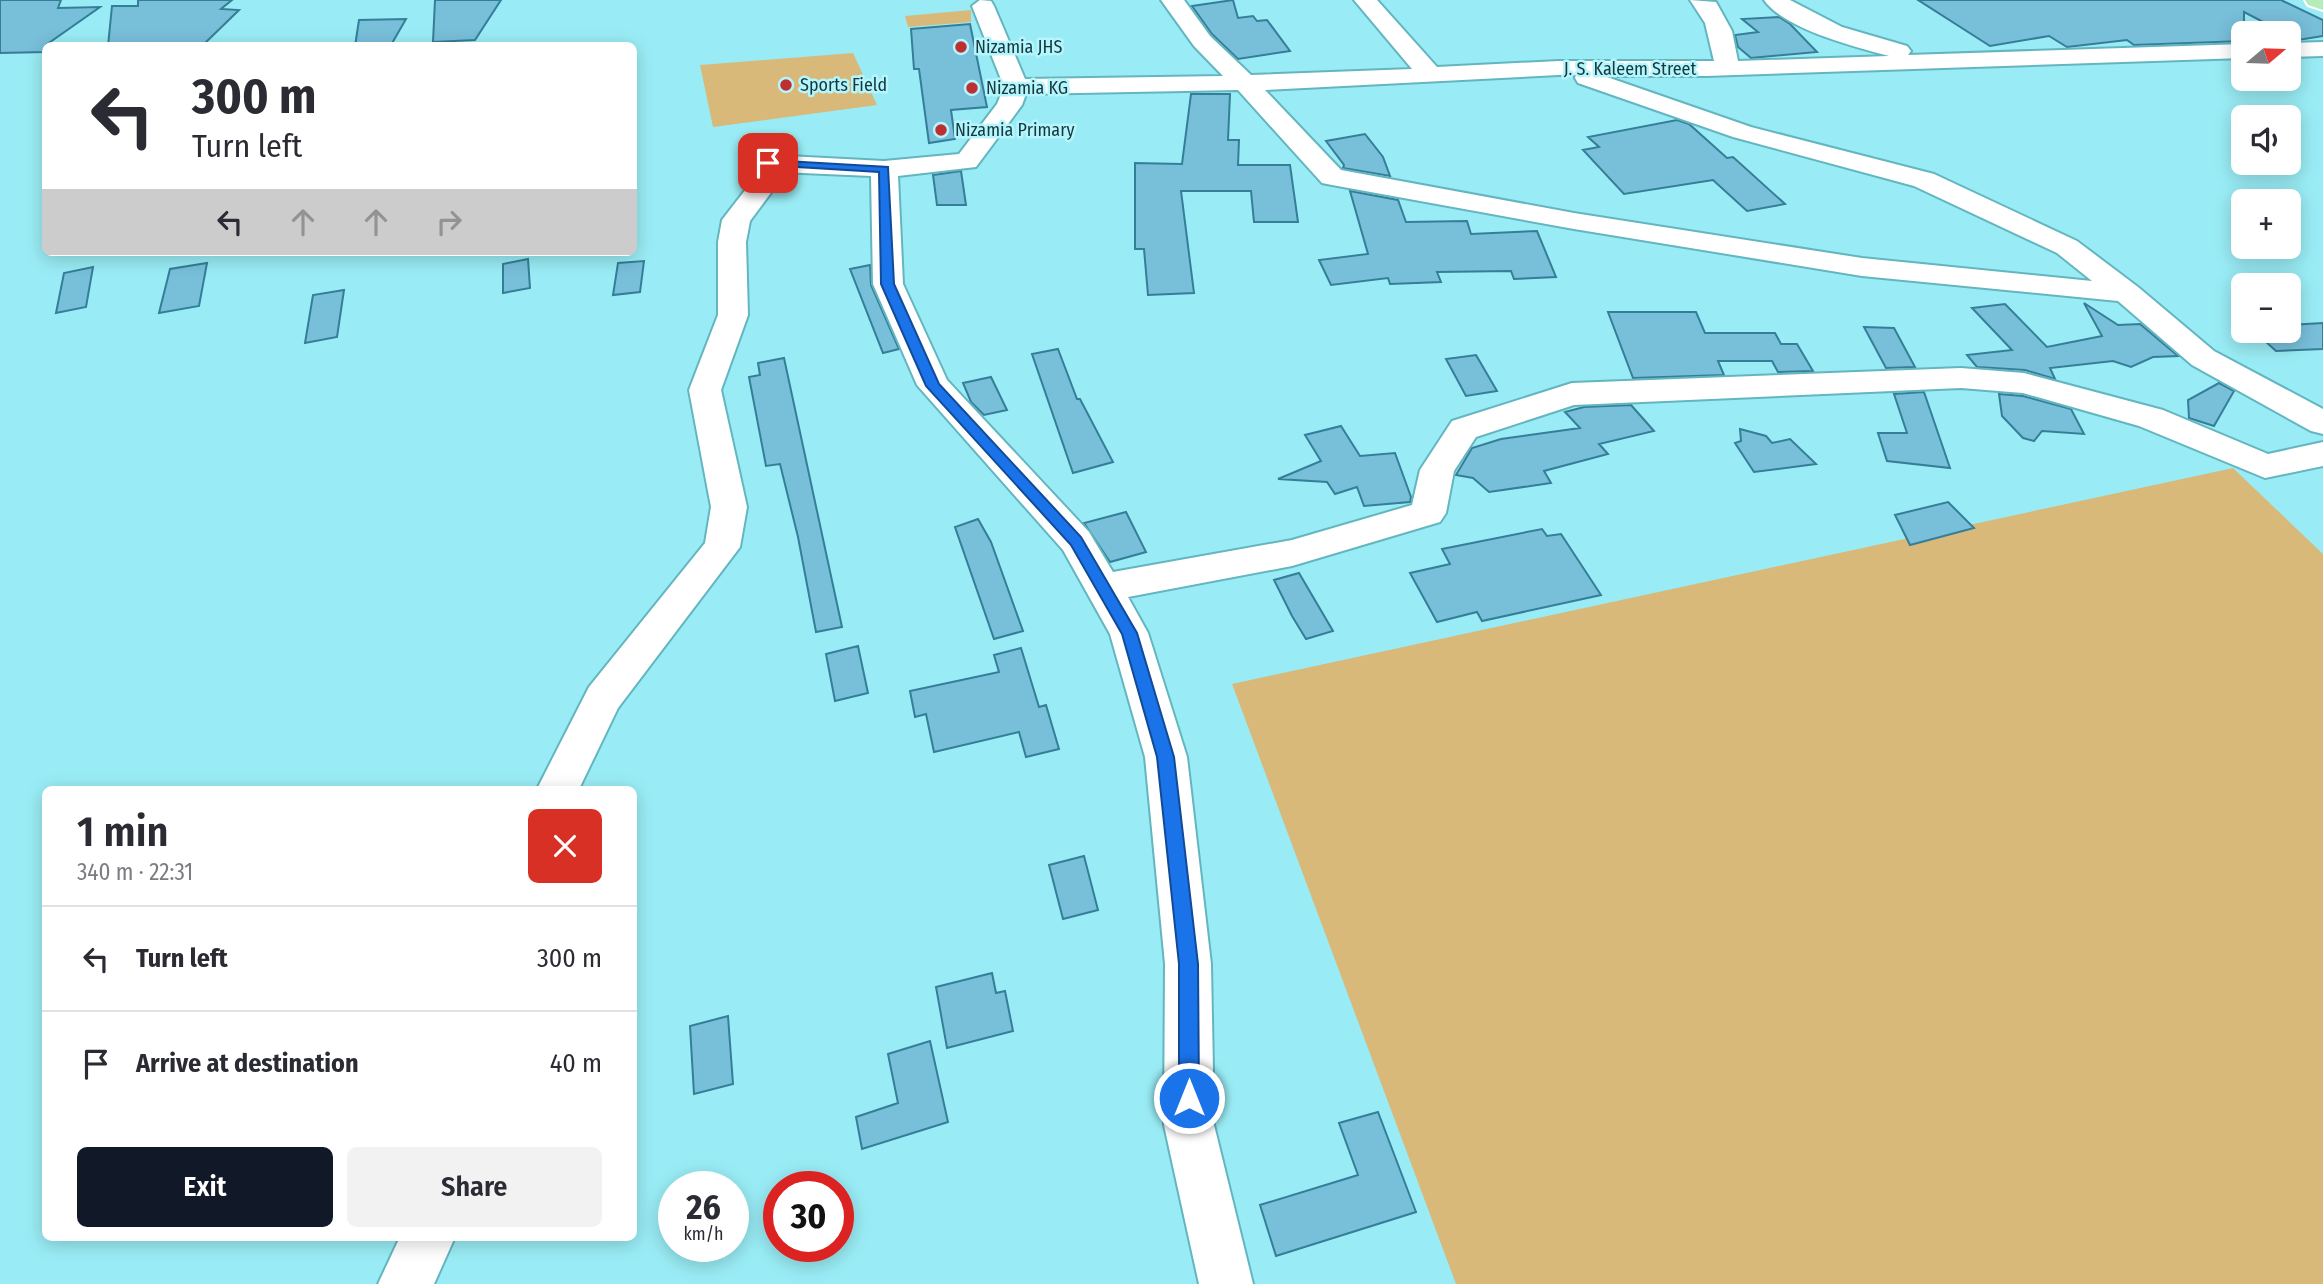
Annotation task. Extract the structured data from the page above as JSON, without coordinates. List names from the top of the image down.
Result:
{
  "streets": {
    "street": ["J. S. Kaleem Street"]
  },
  "places": [
    "Nizamia JHS",
    "Sports Field",
    "Nizamia KG",
    "Nizamia Primary"
  ],
  "north": "right",
  "page": {
    "map_buttons": ["+", "−"],
    "turn": ["300 m", "Turn left"],
    "heading": ["1 min", "340 m · 22:31"],
    "list": [
      {
        "name": "Turn left",
        "value": "300 m"
      },
      {
        "name": "Arrive at destination",
        "value": "40 m"
      }
    ],
    "buttons": ["Exit", "Share"],
    "speed": "26 km/h",
    "limit": "30"
  }
}
